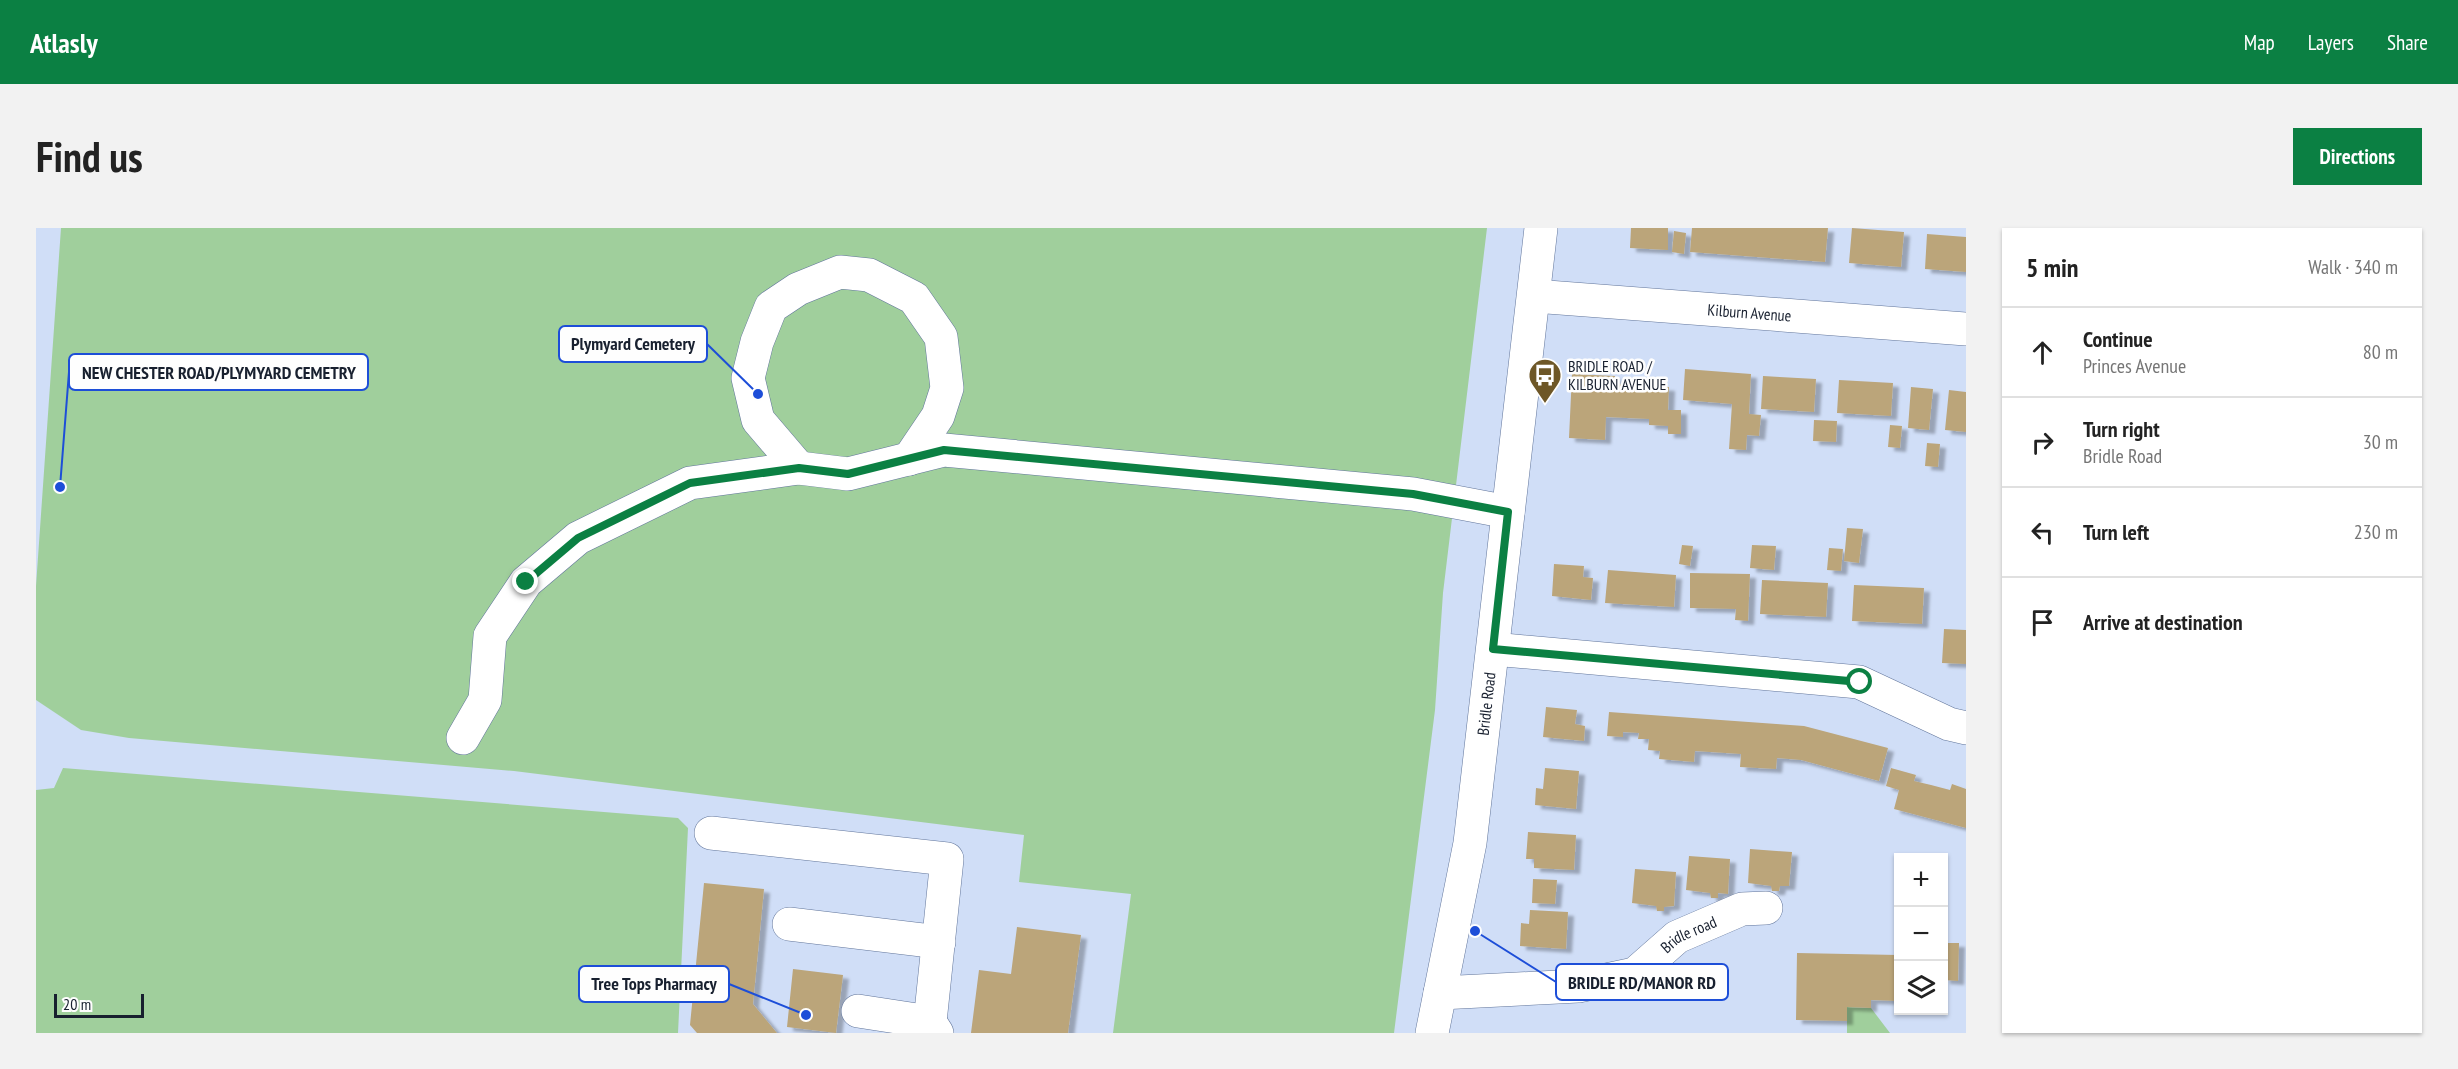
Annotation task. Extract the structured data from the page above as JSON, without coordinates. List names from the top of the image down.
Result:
{
  "streets": {
    "street": ["Kilburn Avenue", "Bridle Road", "Bridle road"]
  },
  "crossings": [
    ["Kilburn Avenue", "Bridle Road"],
    ["Bridle Road", "Bridle road"]
  ],
  "places": {
    "other": [
      "Plymyard Cemetery",
      "NEW CHESTER ROAD/PLYMYARD CEMETRY",
      "BRIDLE RD/MANOR RD",
      "Tree Tops Pharmacy"
    ],
    "bus stop": ["BRIDLE ROAD / KILBURN AVENUE"]
  },
  "scale_bar": "20 m",
  "page": {
    "header": "Atlasly",
    "nav": ["Map", "Layers", "Share"],
    "buttons": "Directions",
    "title": "Find us",
    "heading": ["5 min", "Walk · 340 m"],
    "list": [
      ["Continue", "Princes Avenue", "80 m"],
      ["Turn right", "Bridle Road", "30 m"],
      ["Turn left", "230 m"],
      "Arrive at destination"
    ],
    "map_buttons": ["+", "−"],
    "scale": "20 m"
  }
}
